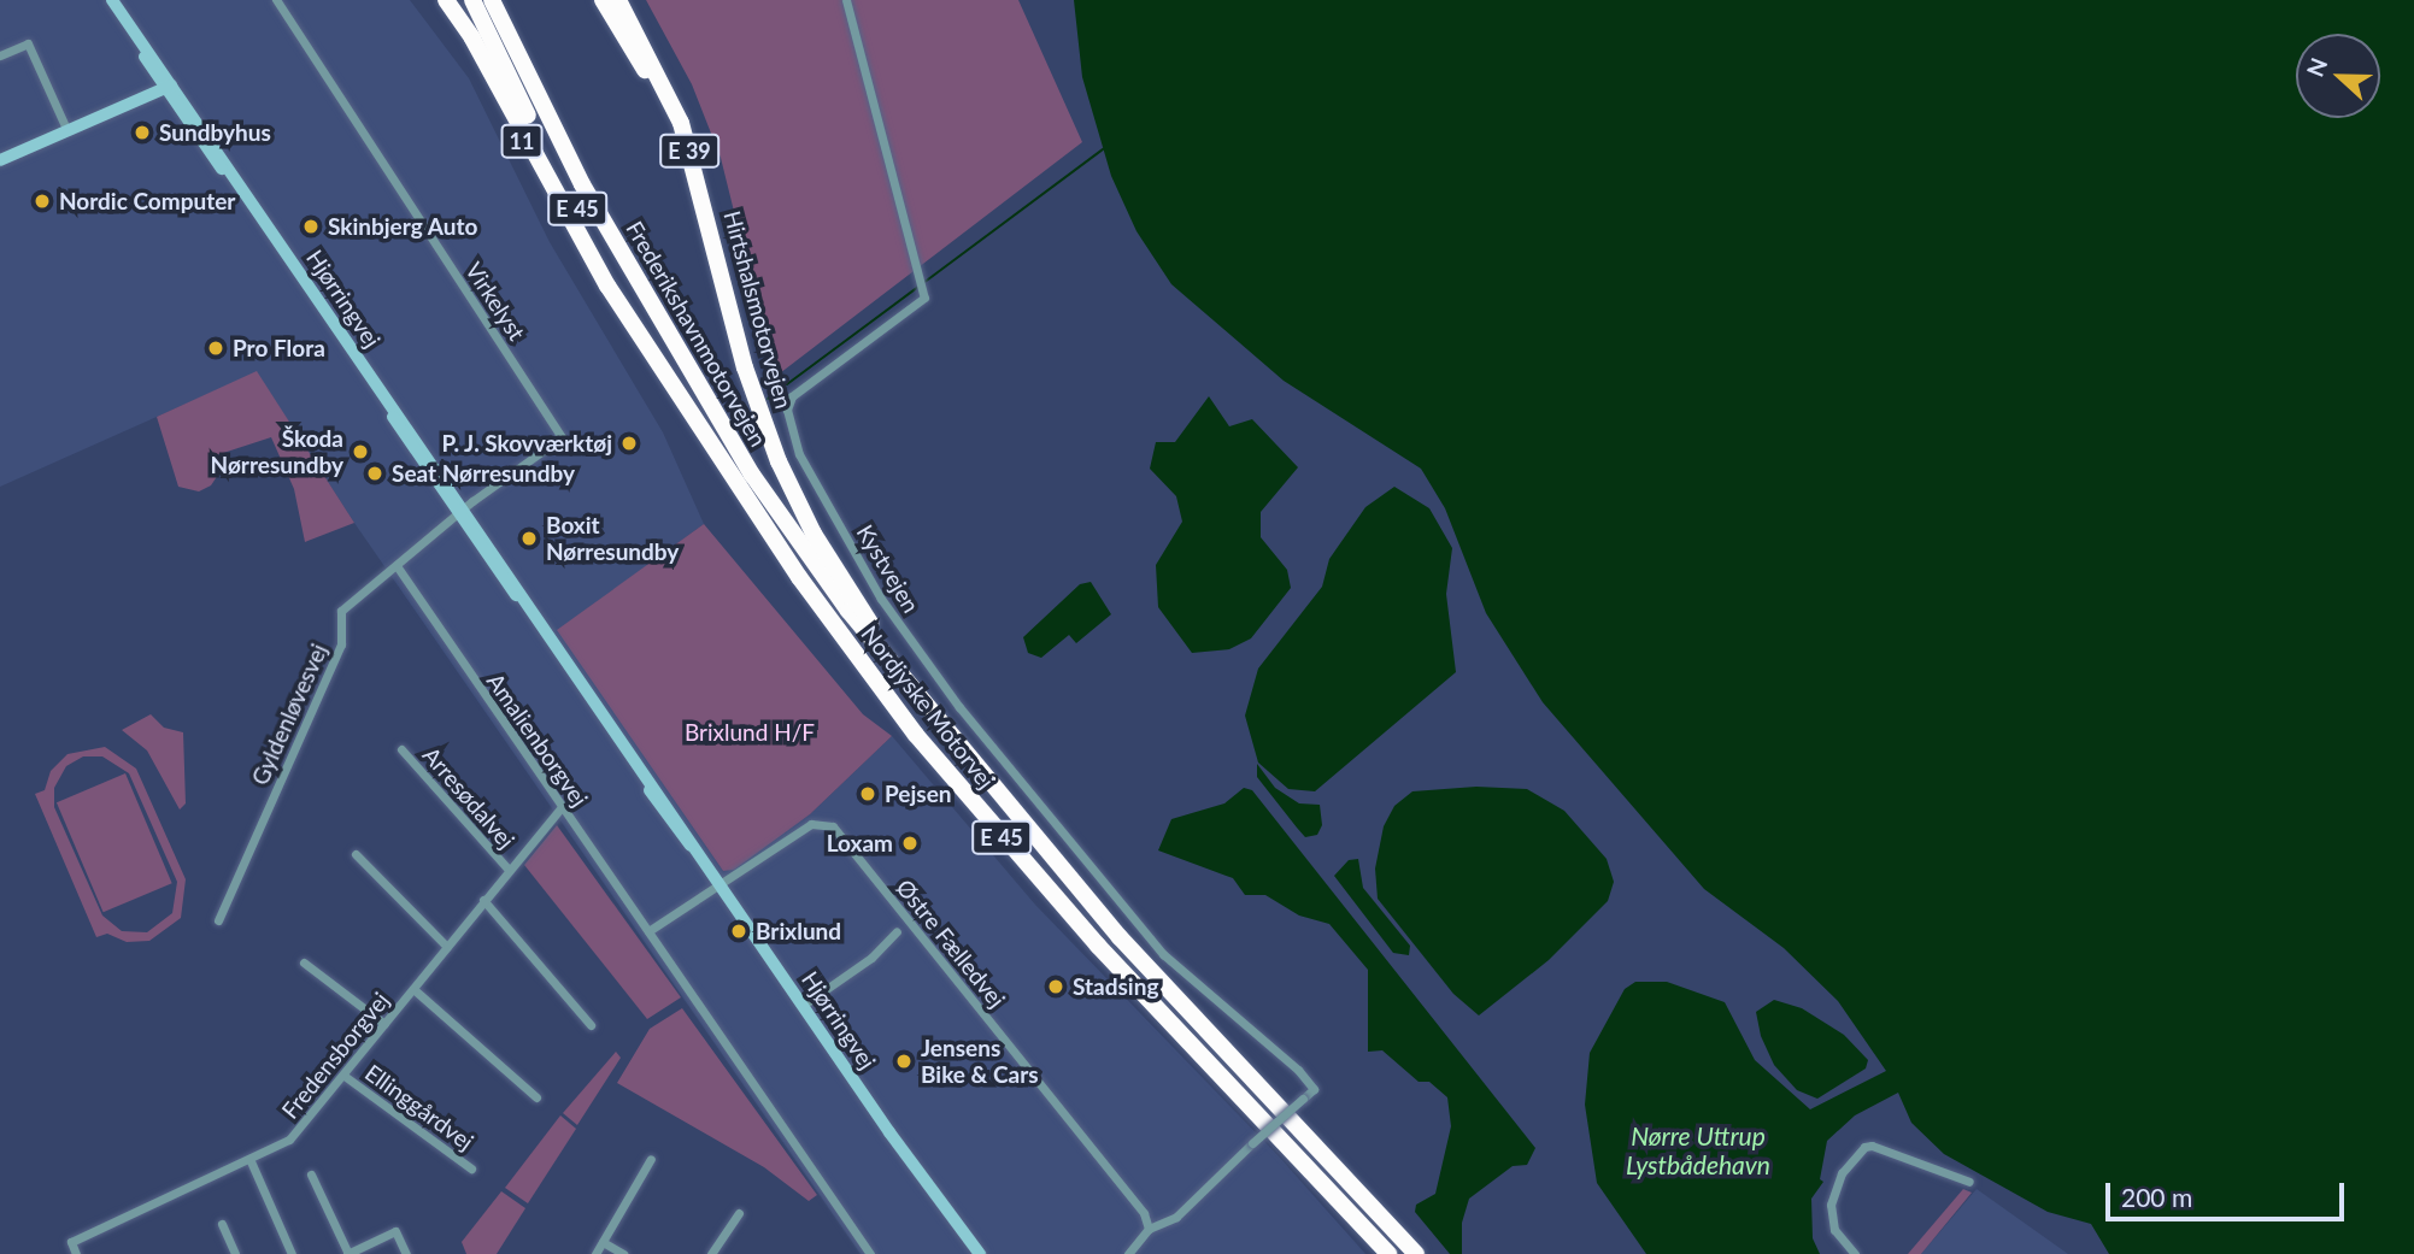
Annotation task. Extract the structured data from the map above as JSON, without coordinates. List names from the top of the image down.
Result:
{
  "streets": {
    "highway": [
      "11",
      "E 39",
      "E 45",
      "Hirtshalsmotorvejen",
      "Frederikshavnmotorvejen",
      "Nordjyske Motorvej"
    ],
    "main road": ["Hjørringvej"],
    "street": [
      "Virkelyst",
      "Kystvejen",
      "Gyldenløvesvej",
      "Amalienborgvej",
      "Arresødalvej",
      "Østre Fælledvej",
      "Fredensborgvej",
      "Ellinggårdvej"
    ]
  },
  "crossings": [
    ["Hjørringvej", "Virkelyst"],
    ["Hjørringvej", "Gyldenløvesvej"],
    ["Hjørringvej", "Østre Fælledvej"],
    ["Virkelyst", "Gyldenløvesvej"],
    ["Hirtshalsmotorvejen", "Frederikshavnmotorvejen"],
    ["Hirtshalsmotorvejen", "Nordjyske Motorvej"],
    ["Frederikshavnmotorvejen", "Nordjyske Motorvej"],
    ["Kystvejen", "Østre Fælledvej"],
    ["Gyldenløvesvej", "Amalienborgvej"],
    ["Amalienborgvej", "Fredensborgvej"],
    ["Arresødalvej", "Fredensborgvej"],
    ["Fredensborgvej", "Ellinggårdvej"]
  ],
  "water": ["Nørre Uttrup Lystbådehavn"],
  "parks": ["Brixlund H/F"],
  "places": [
    "Sundbyhus",
    "Nordic Computer",
    "Skinbjerg Auto",
    "Pro Flora",
    "P. J. Skovværktøj",
    "Škoda Nørresundby",
    "Seat Nørresundby",
    "Boxit Nørresundby",
    "Pejsen",
    "Loxam",
    "Brixlund",
    "Stadsing",
    "Jensens Bike & Cars"
  ],
  "scale_bar": "200 m",
  "north": "left"
}
